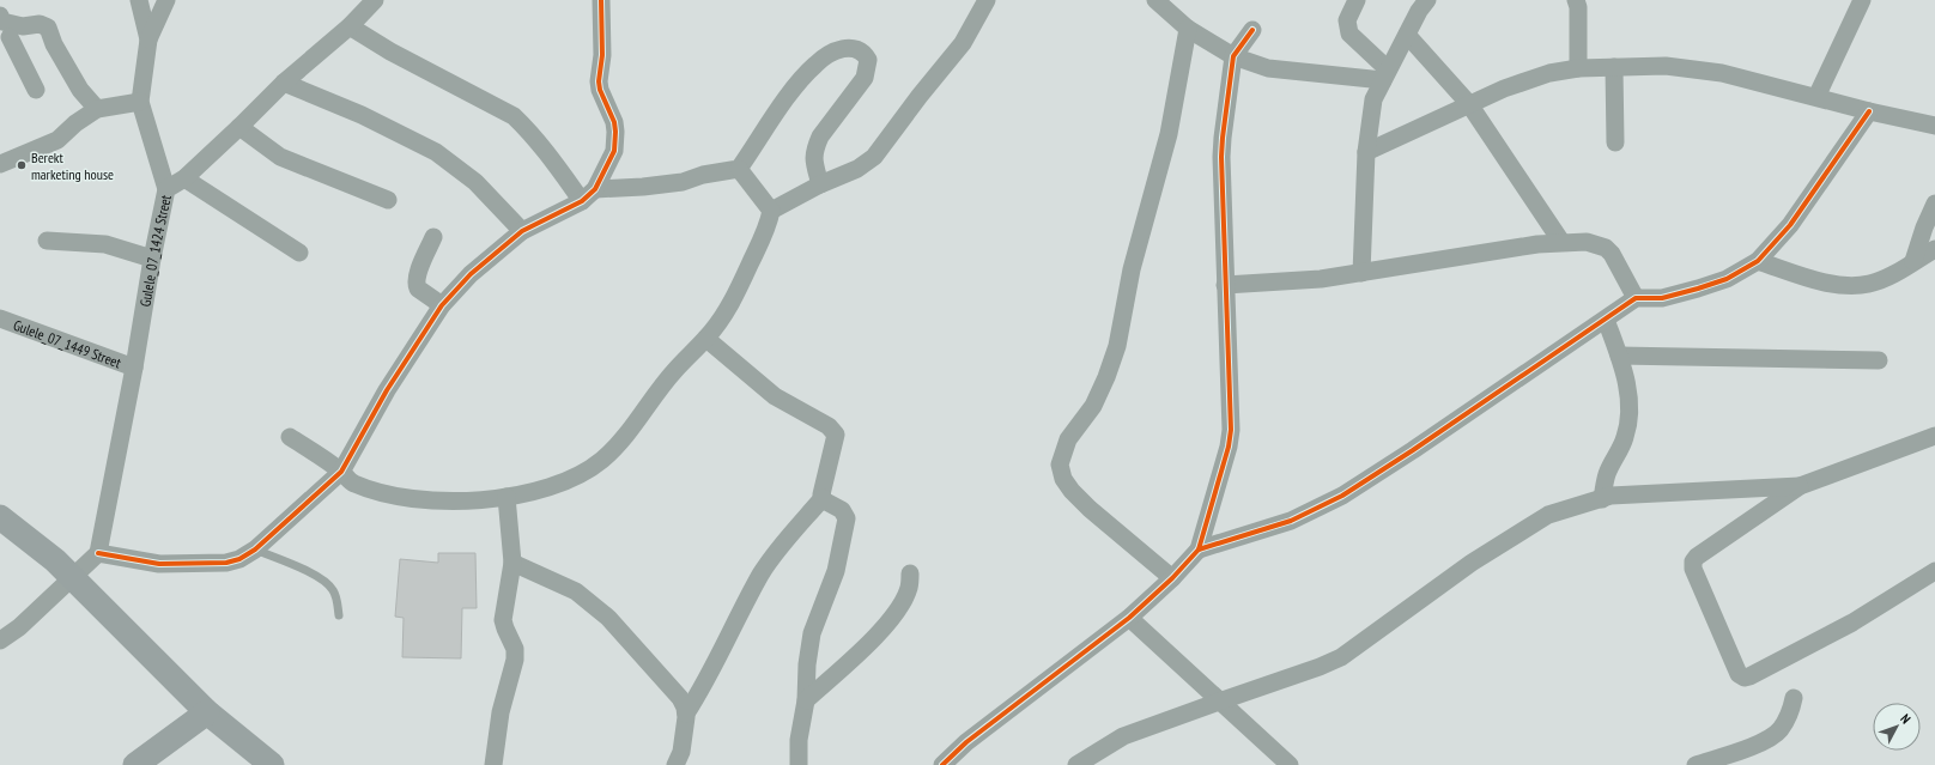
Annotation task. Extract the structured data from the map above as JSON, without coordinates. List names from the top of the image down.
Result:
{
  "streets": {
    "street": ["Gulele_07_1424 Street", "Gulele_07_1449 Street"]
  },
  "crossings": [
    ["Gulele_07_1424 Street", "Gulele_07_1449 Street"]
  ],
  "places": ["Berekt marketing house"],
  "north": "top right"
}
